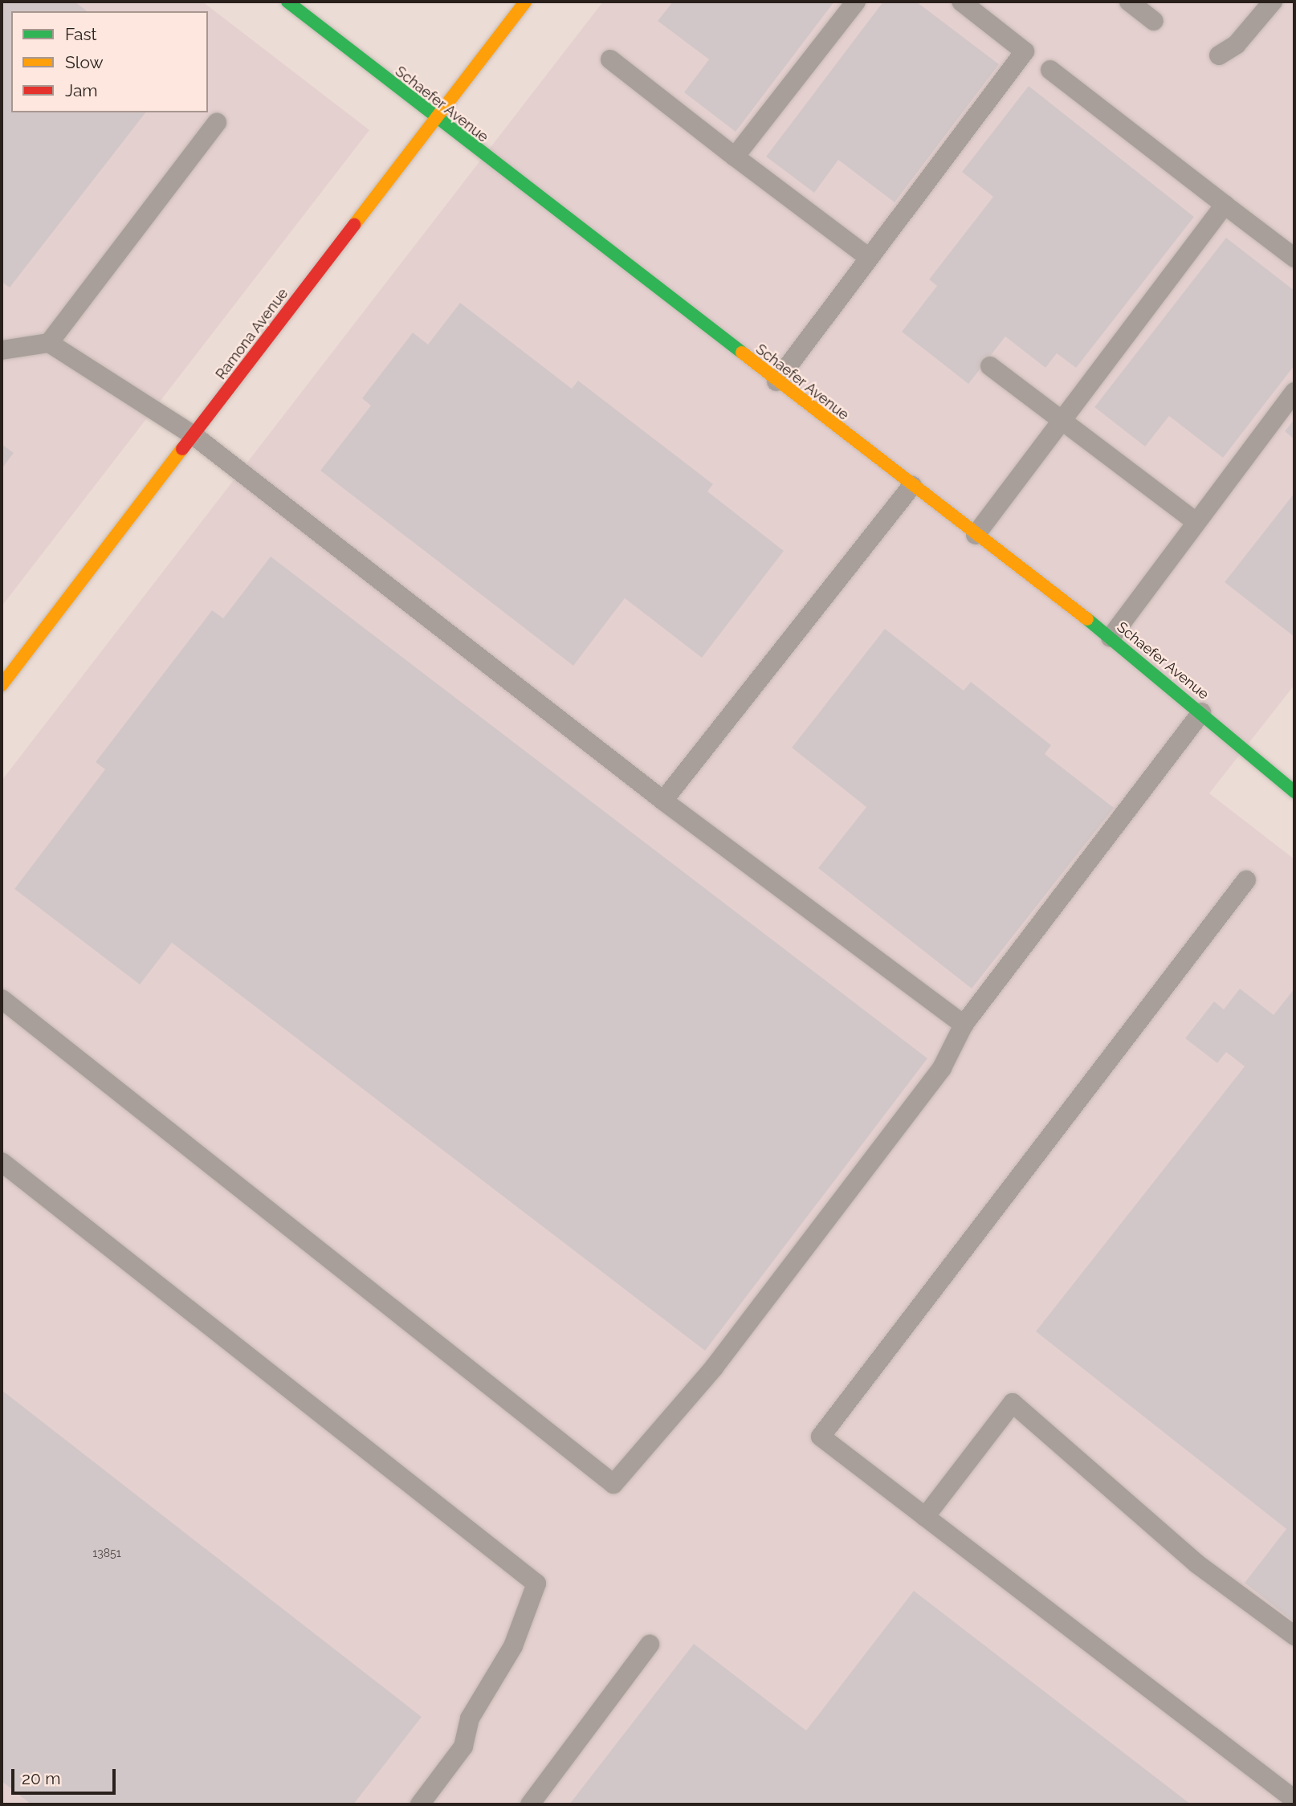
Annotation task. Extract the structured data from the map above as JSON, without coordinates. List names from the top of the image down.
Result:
{
  "streets": {
    "street": ["Schaefer Avenue", "Ramona Avenue"]
  },
  "crossings": [
    ["Schaefer Avenue", "Ramona Avenue"]
  ],
  "house_numbers": ["13851"],
  "legend": ["Fast", "Slow", "Jam"],
  "scale_bar": "20 m"
}
